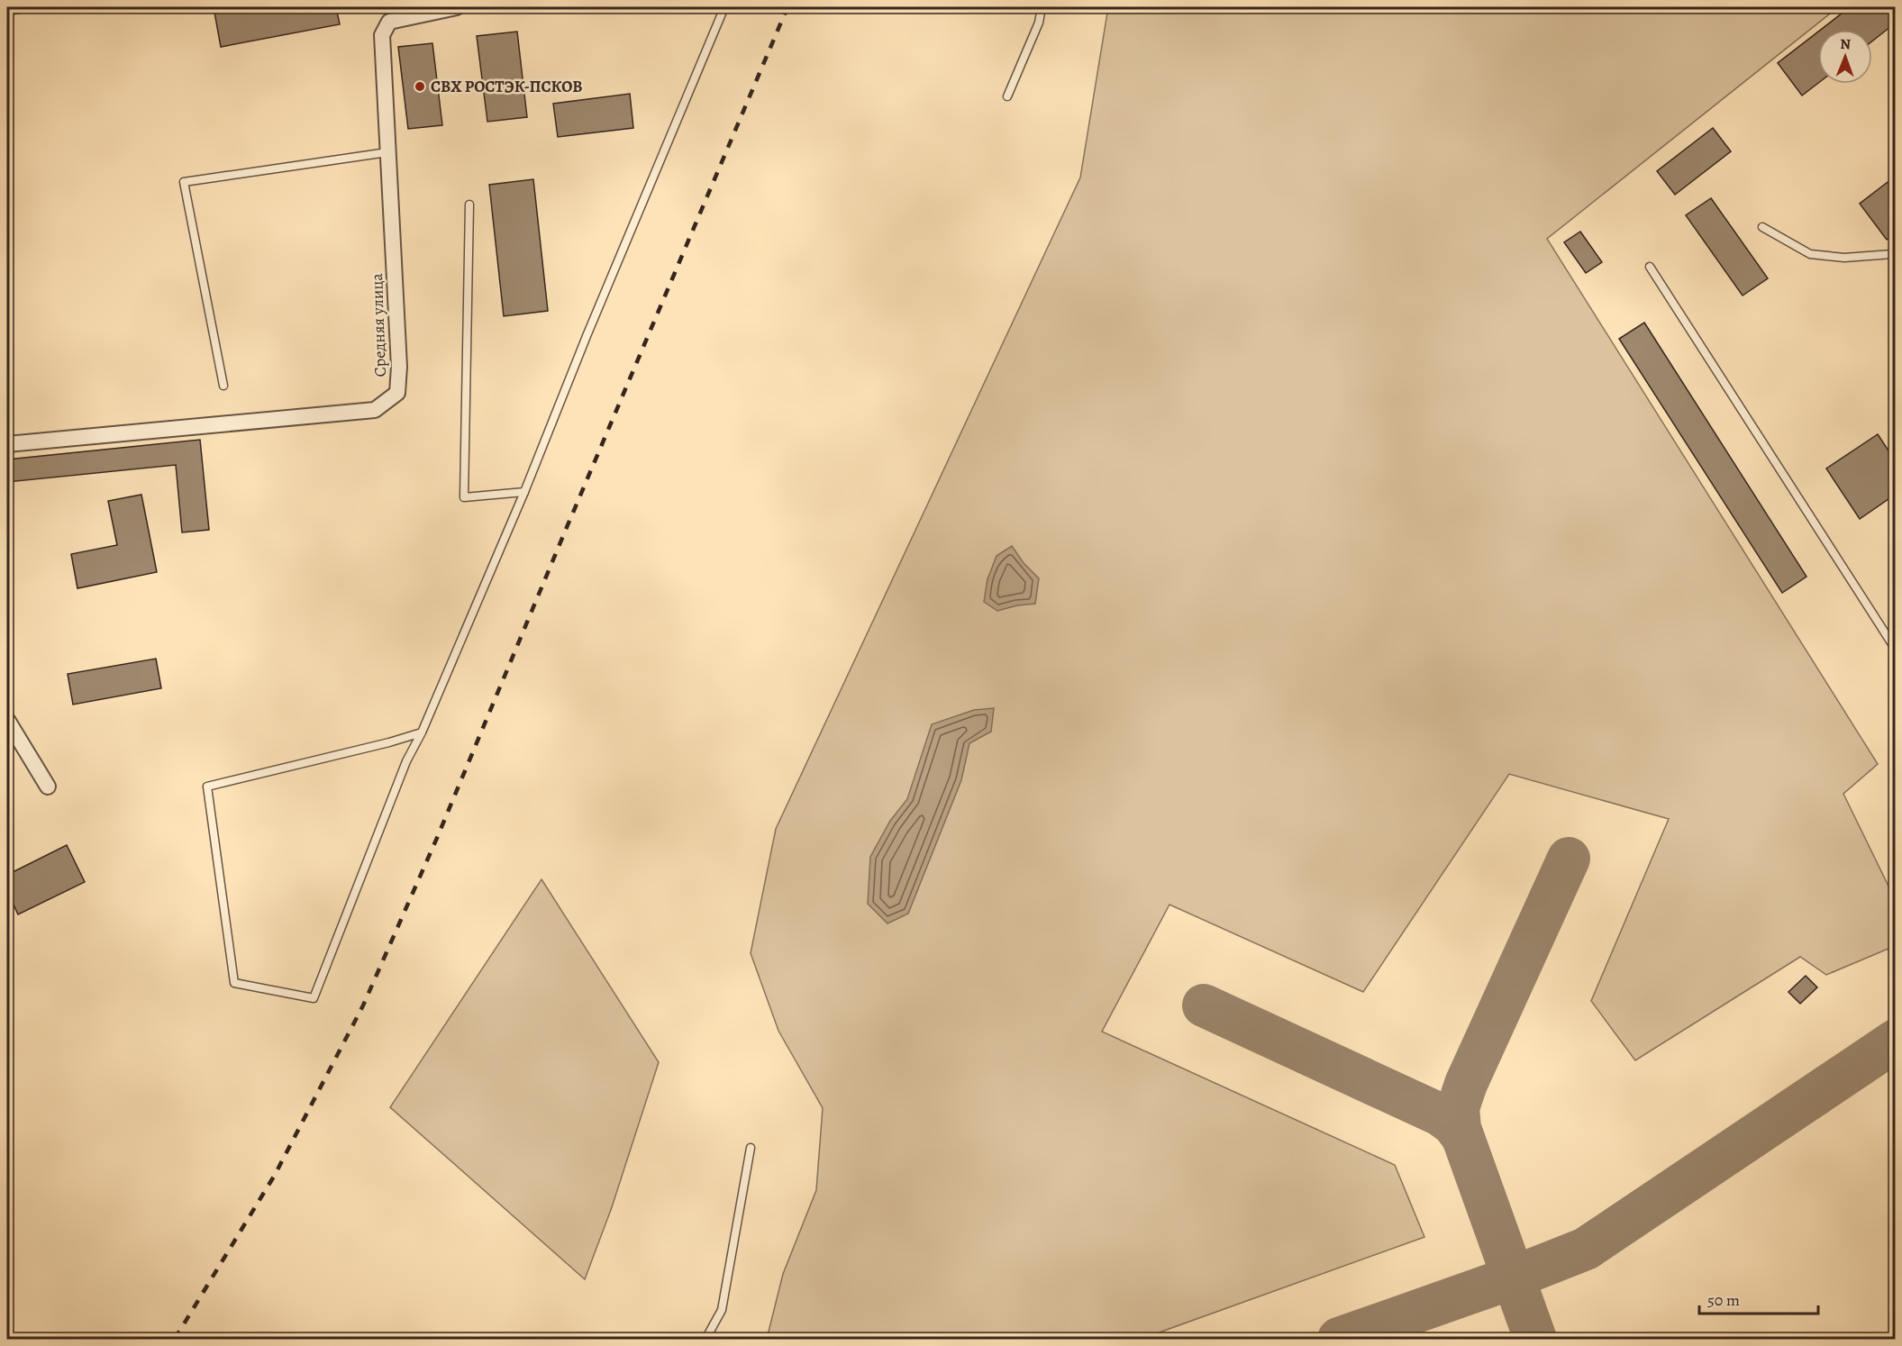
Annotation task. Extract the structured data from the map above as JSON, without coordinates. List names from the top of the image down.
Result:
{
  "streets": {
    "street": ["Средняя улица"]
  },
  "places": ["СВХ РОСТЭК-ПСКОВ"],
  "scale_bar": "50 m",
  "north": "top"
}
